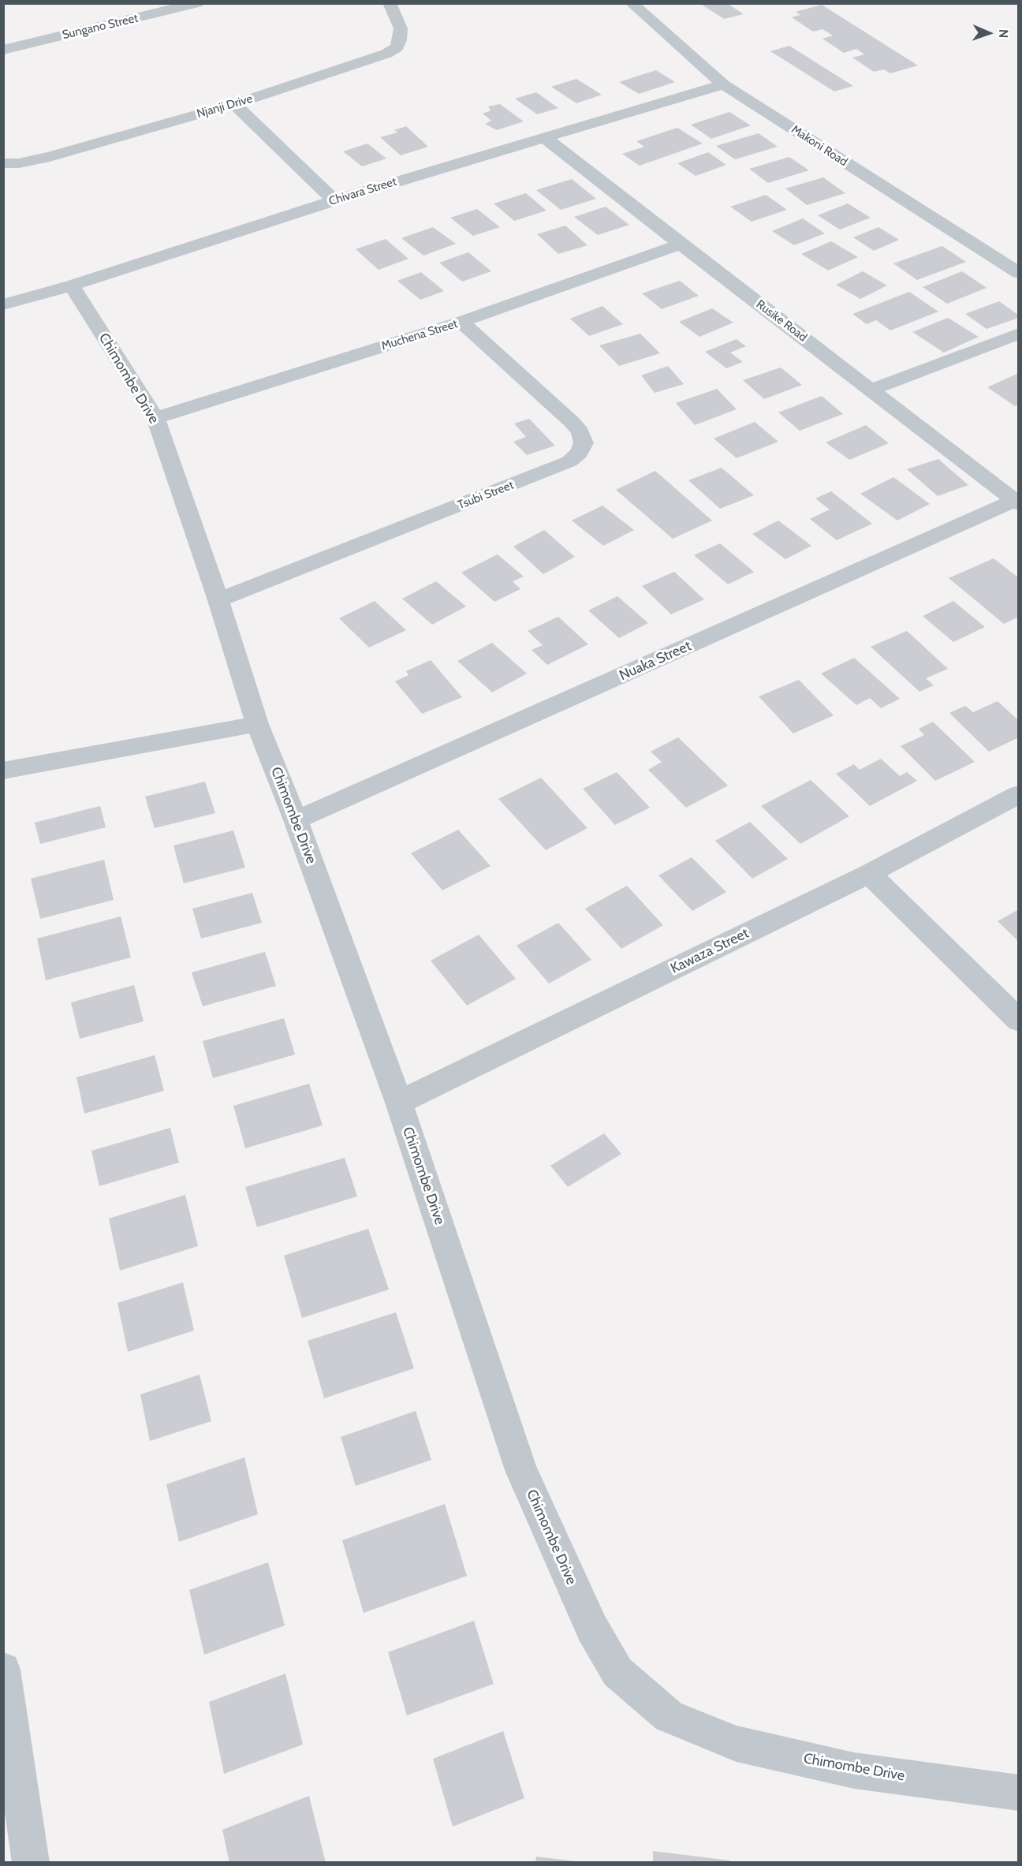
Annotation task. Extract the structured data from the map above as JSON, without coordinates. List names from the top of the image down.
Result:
{
  "streets": {
    "street": [
      "Sungano Street",
      "Njanji Drive",
      "Makoni Road",
      "Chivara Street",
      "Rusike Road",
      "Muchena Street",
      "Chimombe Drive",
      "Tsubi Street",
      "Nuaka Street",
      "Kawaza Street"
    ]
  },
  "crossings": [
    ["Makoni Road", "Chivara Street"],
    ["Chivara Street", "Rusike Road"],
    ["Chivara Street", "Chimombe Drive"],
    ["Rusike Road", "Muchena Street"],
    ["Rusike Road", "Nuaka Street"],
    ["Muchena Street", "Chimombe Drive"],
    ["Muchena Street", "Tsubi Street"],
    ["Chimombe Drive", "Tsubi Street"],
    ["Chimombe Drive", "Nuaka Street"],
    ["Chimombe Drive", "Kawaza Street"]
  ],
  "north": "right"
}
